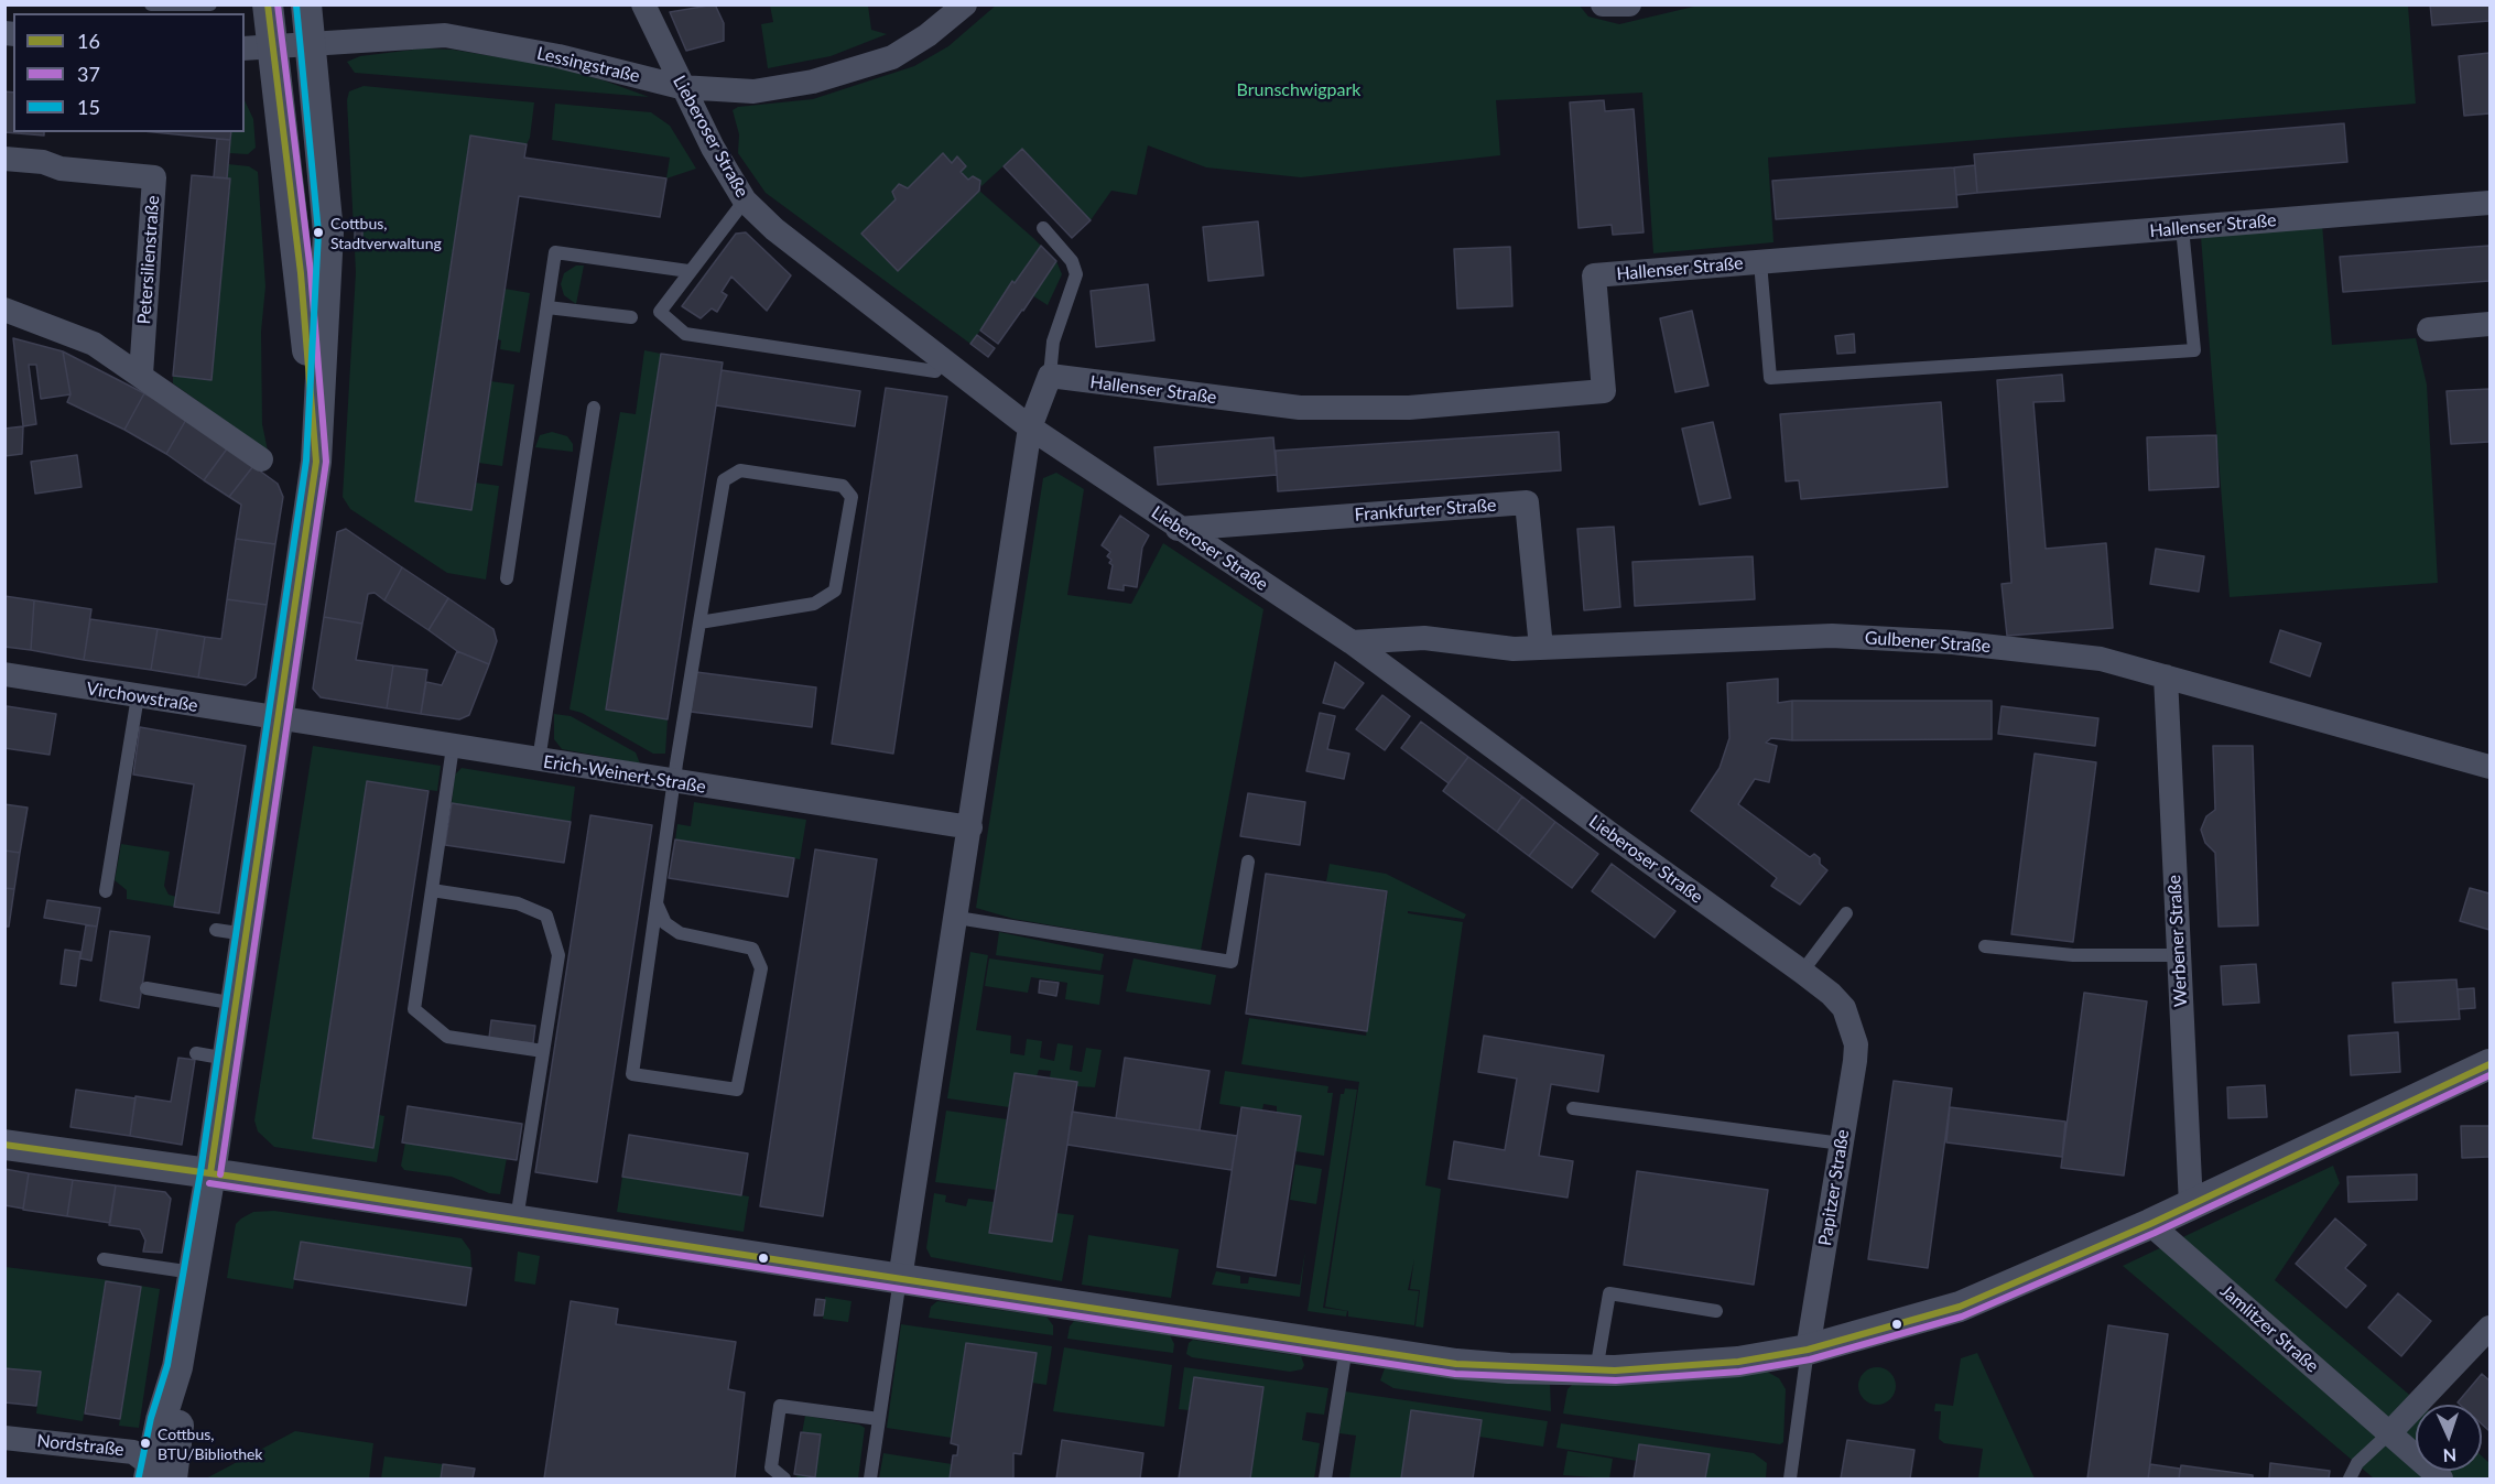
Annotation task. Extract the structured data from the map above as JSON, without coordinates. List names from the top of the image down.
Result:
{
  "streets": {
    "street": [
      "Lessingstraße",
      "Lieberoser Straße",
      "Hallenser Straße",
      "Petersilienstraße",
      "Frankfurter Straße",
      "Gulbener Straße",
      "Virchowstraße",
      "Erich-Weinert-Straße",
      "Werbener Straße",
      "Papitzer Straße",
      "Jamlitzer Straße",
      "Nordstraße"
    ]
  },
  "crossings": [
    ["Lessingstraße", "Lieberoser Straße"],
    ["Lieberoser Straße", "Frankfurter Straße"],
    ["Lieberoser Straße", "Gulbener Straße"],
    ["Lieberoser Straße", "Papitzer Straße"],
    ["Frankfurter Straße", "Gulbener Straße"],
    ["Gulbener Straße", "Werbener Straße"],
    ["Virchowstraße", "Erich-Weinert-Straße"]
  ],
  "parks": ["Brunschwigpark"],
  "places": ["Cottbus, Stadtverwaltung", "Cottbus, BTU/Bibliothek"],
  "lines": ["transit line 16", "transit line 37", "transit line 15"],
  "legend": ["16", "37", "15"],
  "north": "bottom"
}
